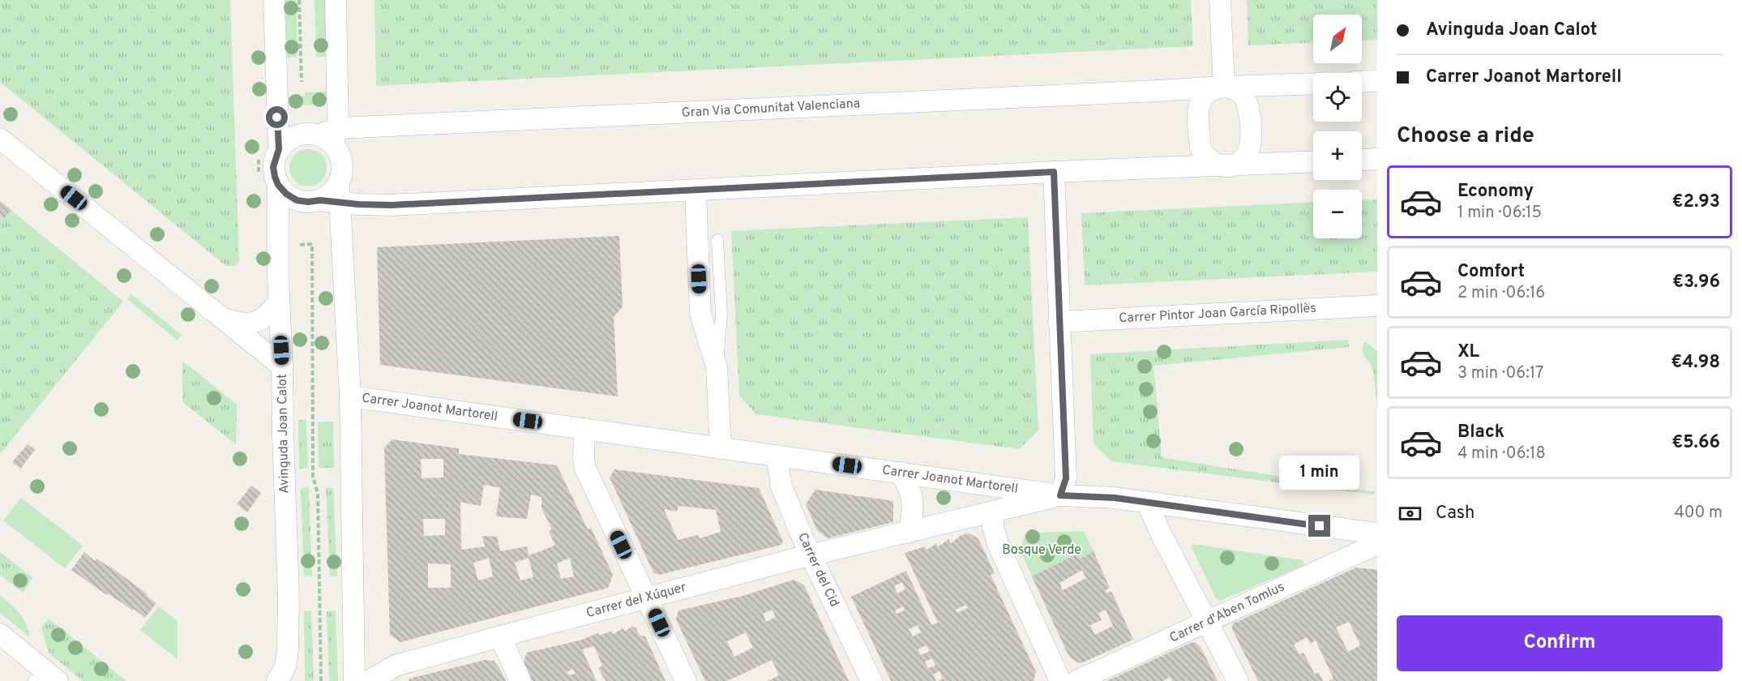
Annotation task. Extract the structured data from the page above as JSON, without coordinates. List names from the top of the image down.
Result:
{
  "streets": {
    "street": [
      "Gran Via Comunitat Valenciana",
      "Carrer Pintor Joan García Ripollès",
      "Carrer Joanot Martorell",
      "Avinguda Joan Calot",
      "Carrer del Cid",
      "Carrer del Xúquer",
      "Carrer d'Aben Tomlus"
    ]
  },
  "crossings": [
    ["Gran Via Comunitat Valenciana", "Avinguda Joan Calot"],
    ["Carrer Joanot Martorell", "Carrer del Cid"],
    ["Carrer Joanot Martorell", "Carrer del Xúquer"],
    ["Carrer del Cid", "Carrer del Xúquer"]
  ],
  "parks": ["Bosque Verde"],
  "north": "top right",
  "page": {
    "banner": ["Avinguda Joan Calot", "Carrer Joanot Martorell"],
    "map_buttons": ["+", "−"],
    "heading": "Choose a ride",
    "list": [
      {
        "name": "Economy",
        "note": "1 min · 06:15",
        "value": "€2.93"
      },
      {
        "name": "Comfort",
        "note": "2 min · 06:16",
        "value": "€3.96"
      },
      {
        "name": "XL",
        "note": "3 min · 06:17",
        "value": "€4.98"
      },
      {
        "name": "Black",
        "note": "4 min · 06:18",
        "value": "€5.66"
      }
    ],
    "bubble": "1 min",
    "pay": ["Cash", "400 m"],
    "buttons": "Confirm"
  }
}
